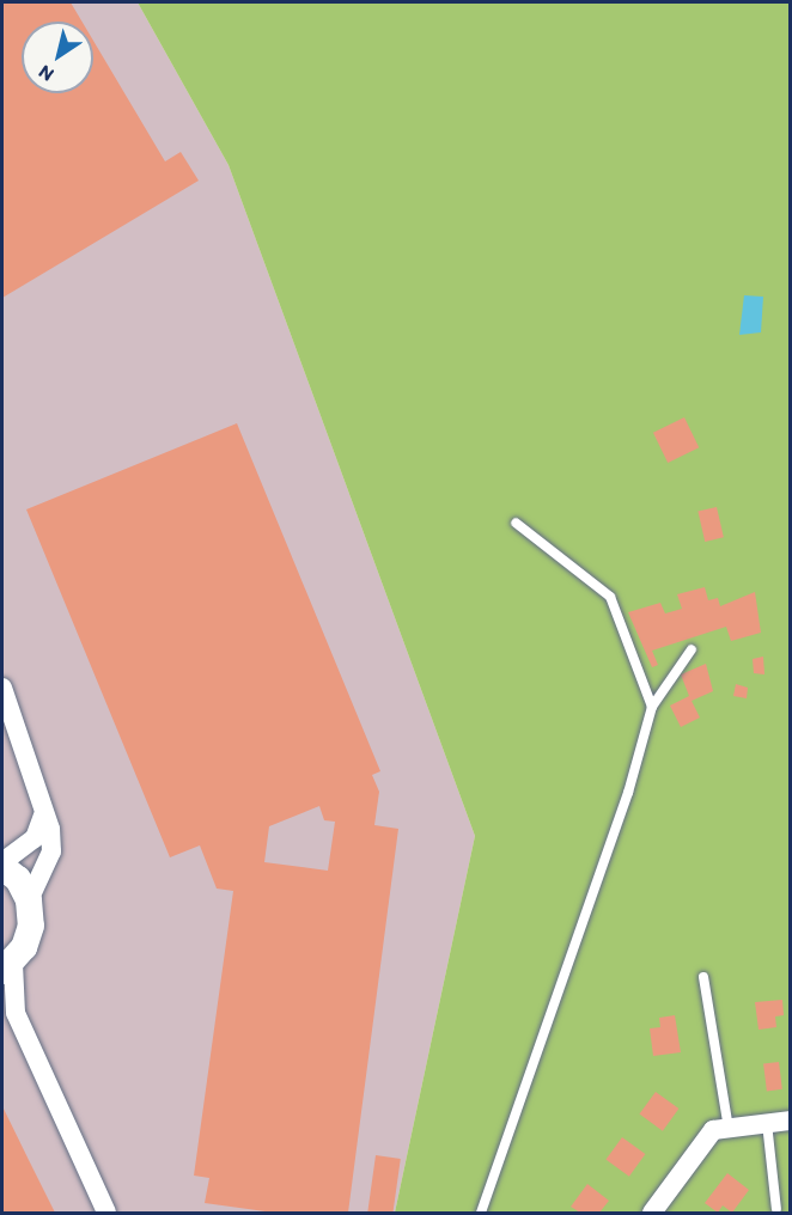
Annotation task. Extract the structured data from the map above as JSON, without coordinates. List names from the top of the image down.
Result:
{
  "north": "bottom left"
}
